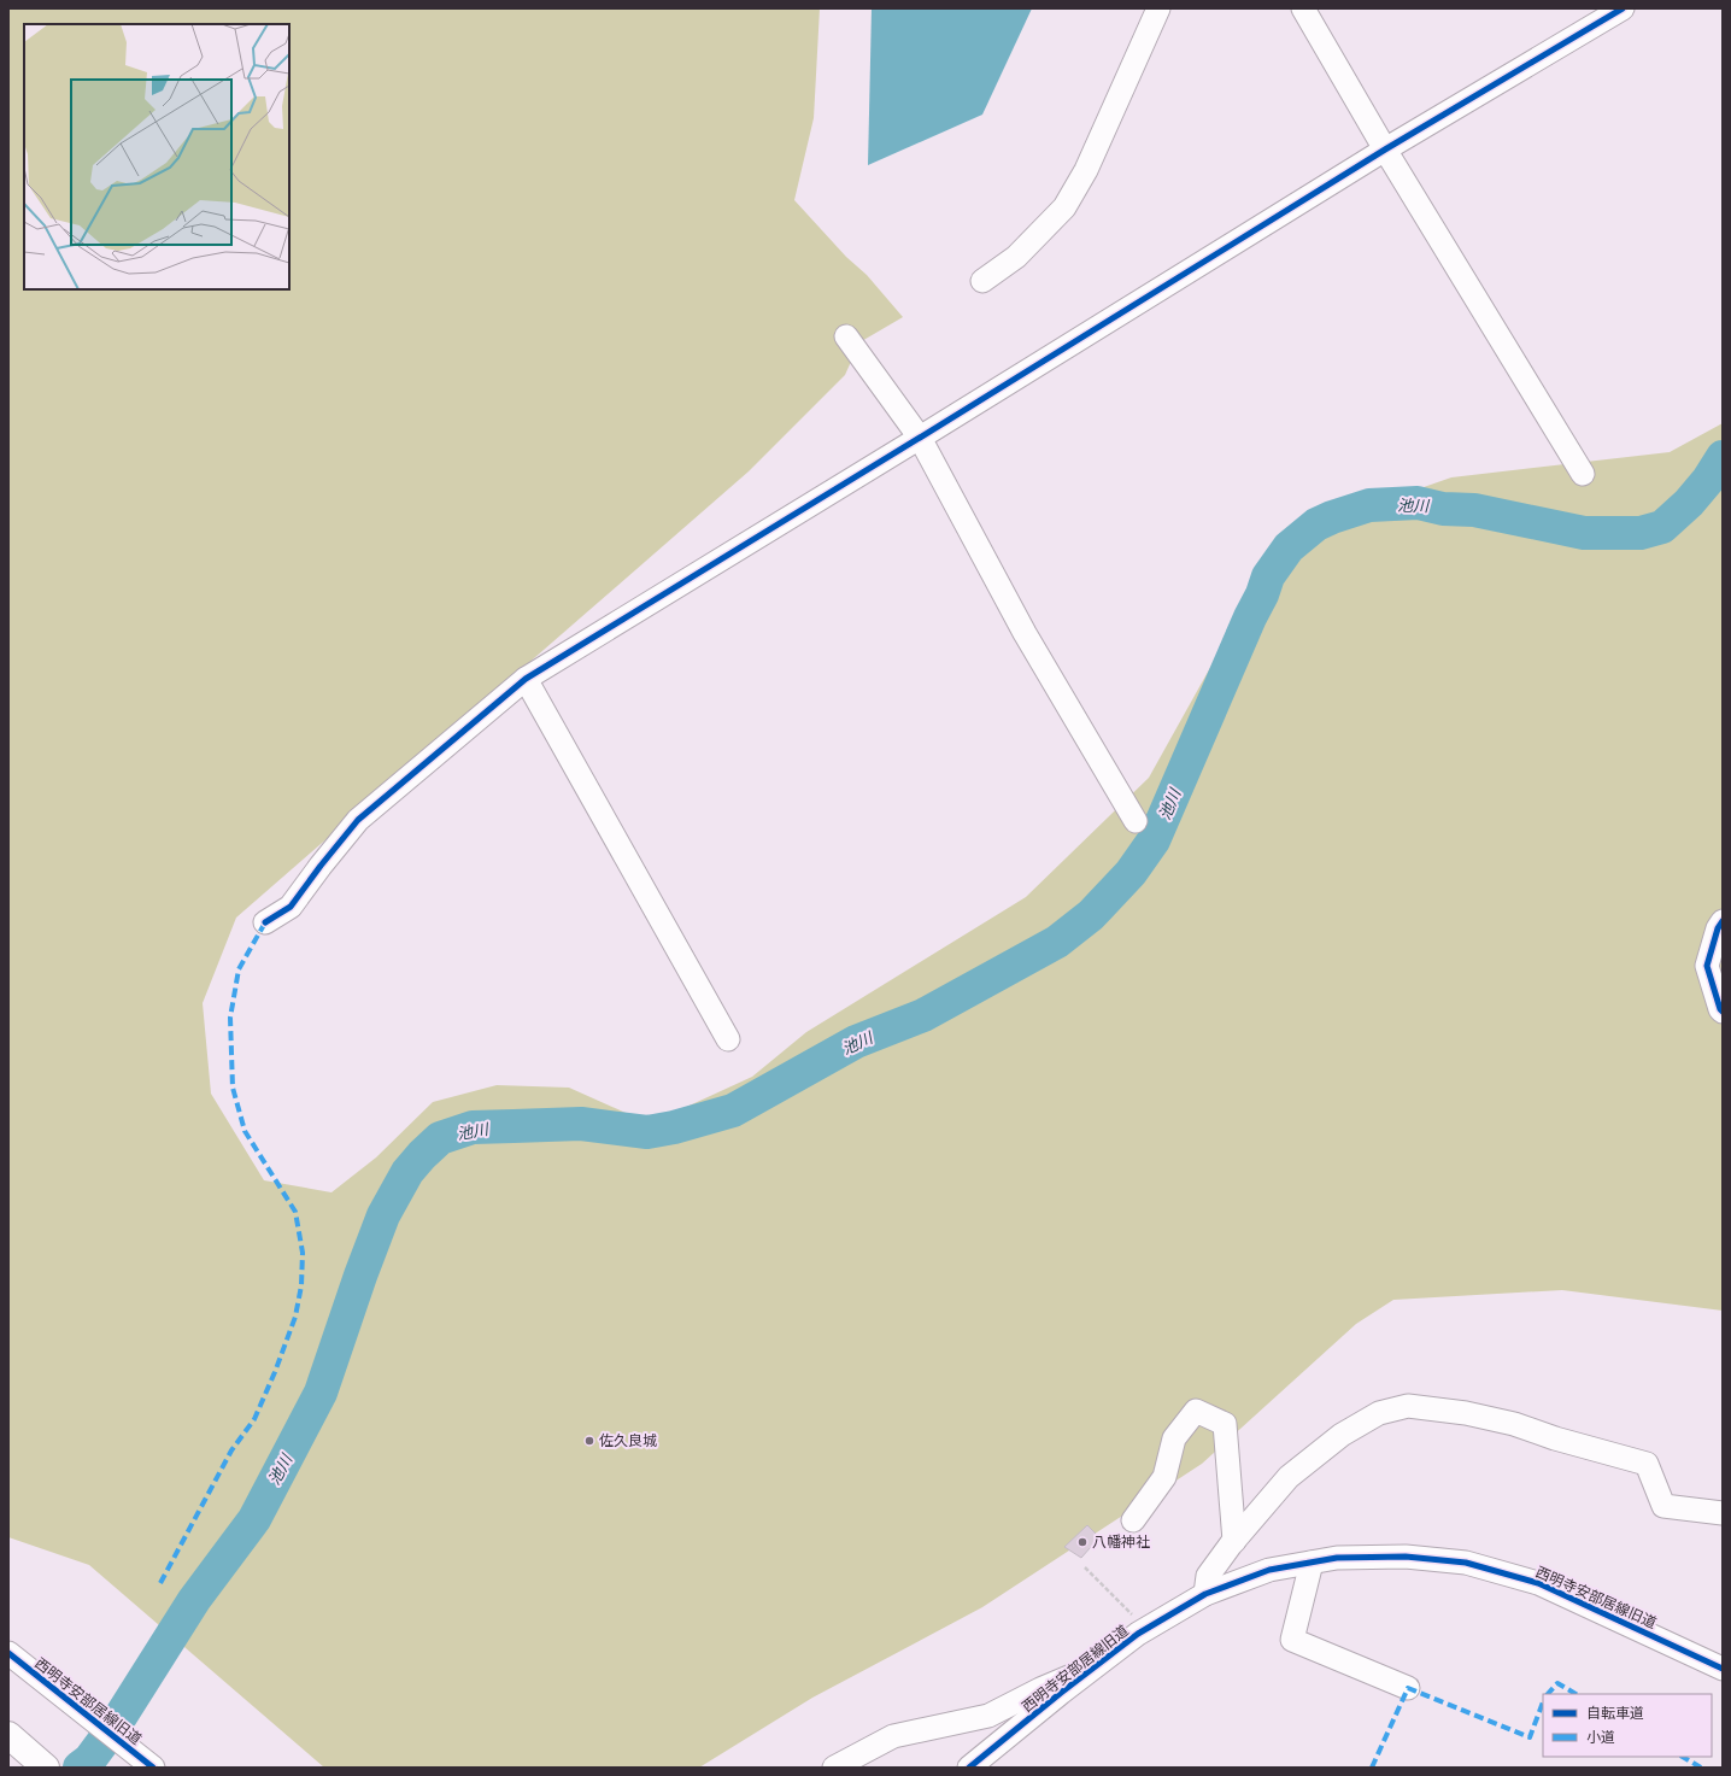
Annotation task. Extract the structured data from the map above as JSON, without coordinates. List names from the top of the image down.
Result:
{
  "streets": {
    "street": ["西明寺安部居線旧道"]
  },
  "water": ["池川"],
  "places": ["佐久良城", "八幡神社"],
  "legend": ["自転車道", "小道"]
}
